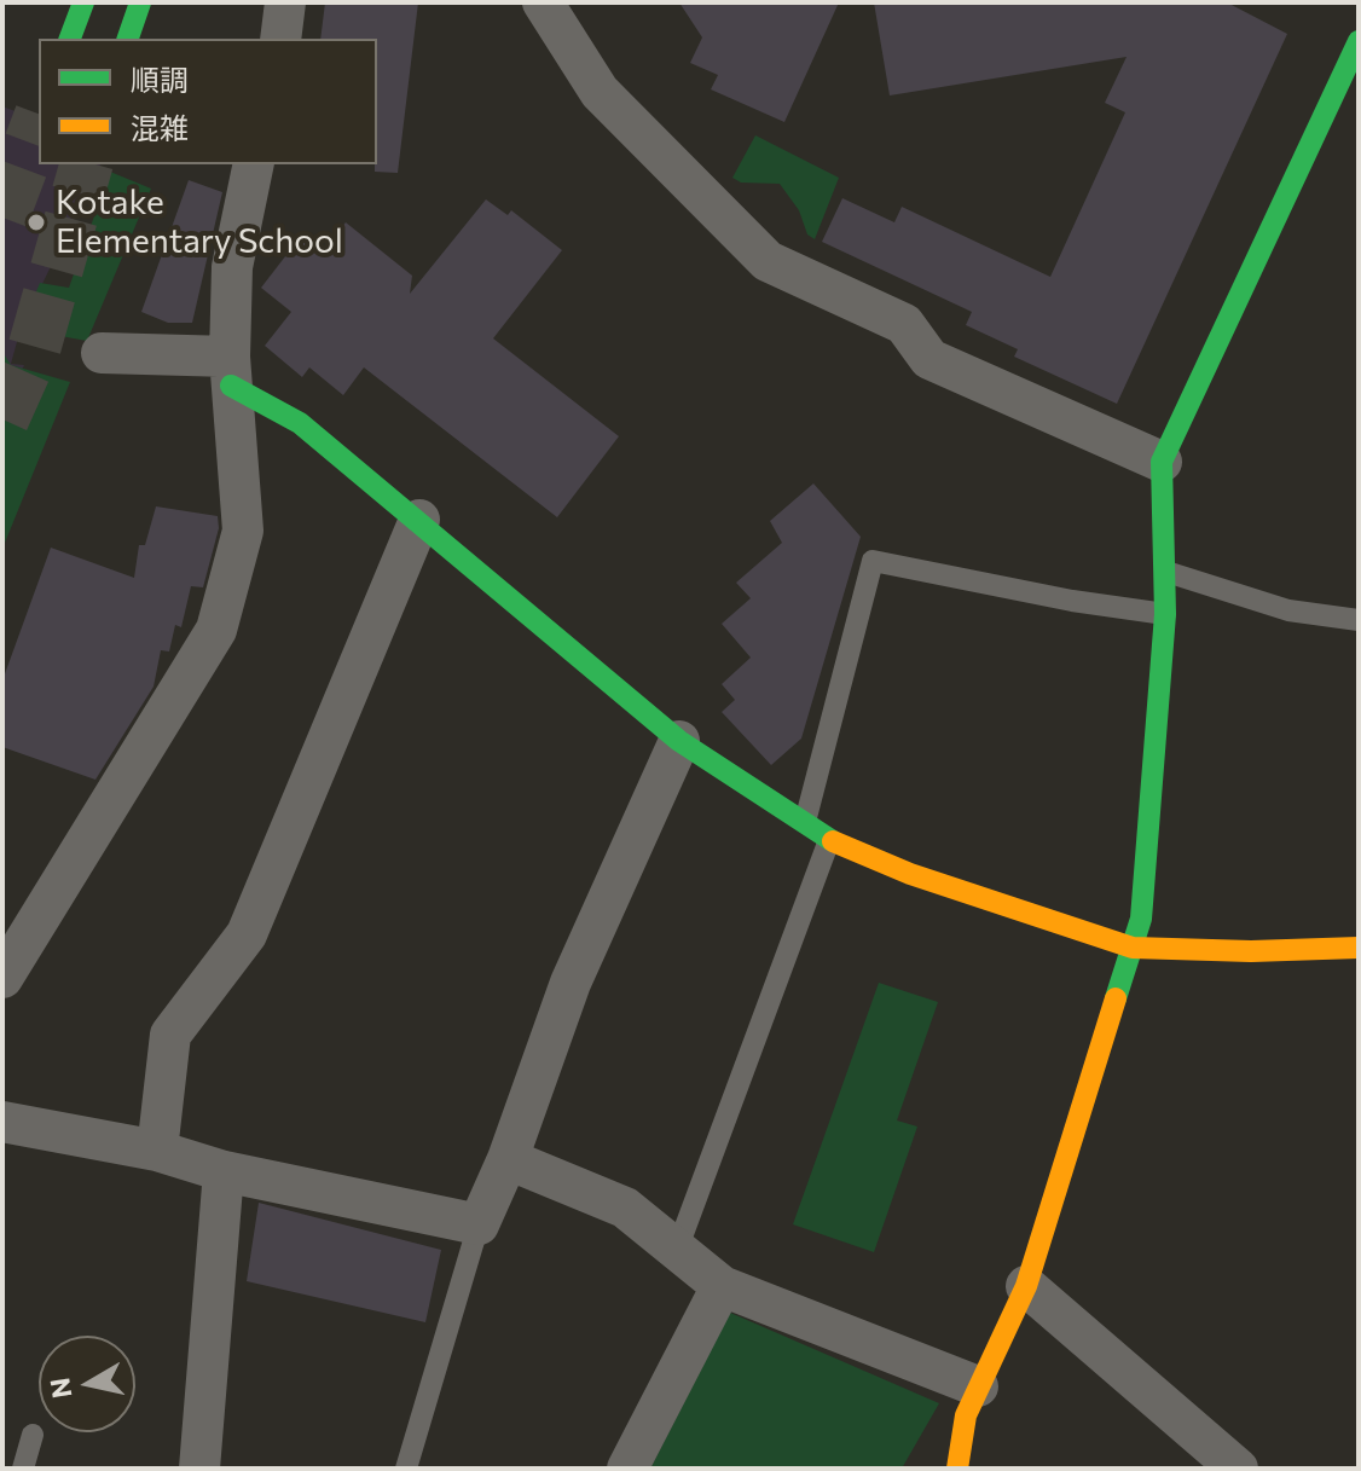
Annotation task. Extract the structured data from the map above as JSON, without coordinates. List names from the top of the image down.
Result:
{
  "places": ["Kotake Elementary School"],
  "legend": ["順調", "混雑"],
  "north": "left"
}
